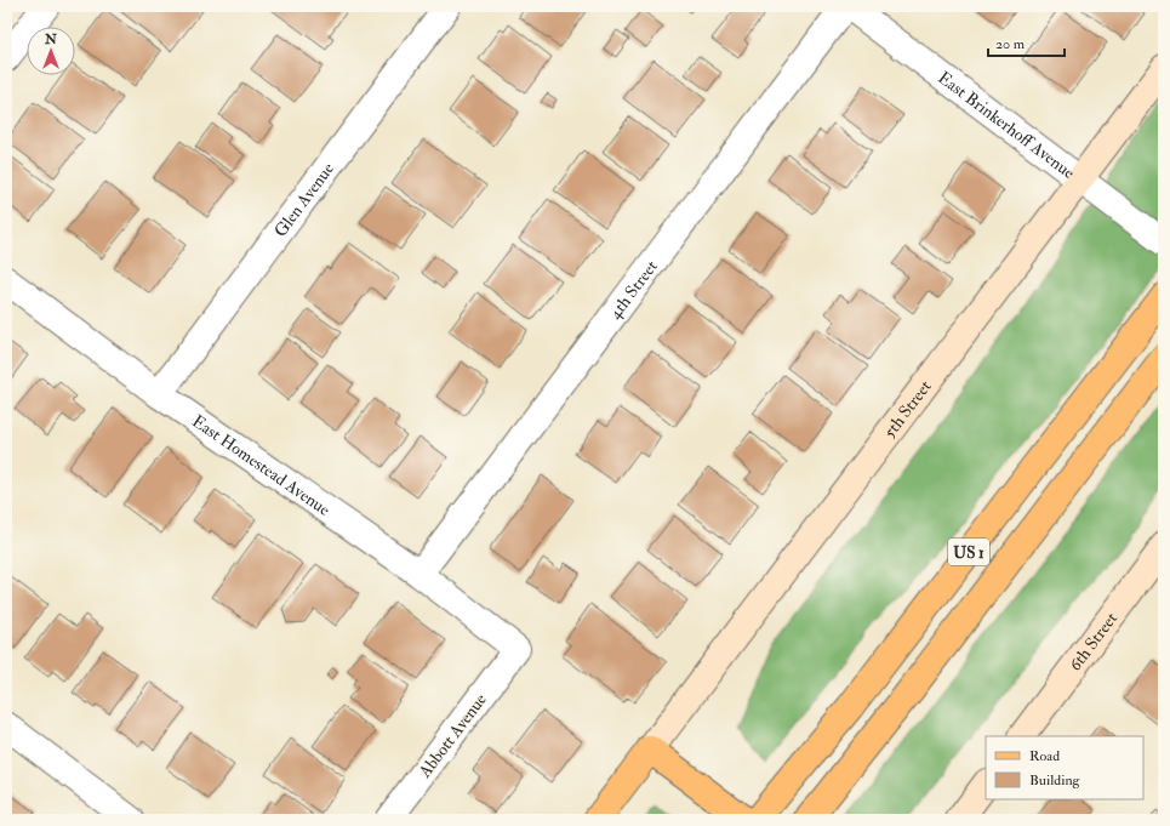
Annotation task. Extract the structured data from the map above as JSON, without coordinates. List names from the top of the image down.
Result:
{
  "streets": {
    "main road": ["5th Street", "US 1", "6th Street"],
    "street": [
      "East Brinkerhoff Avenue",
      "Glen Avenue",
      "4th Street",
      "East Homestead Avenue",
      "Abbott Avenue"
    ]
  },
  "crossings": [
    ["East Brinkerhoff Avenue", "4th Street"],
    ["East Brinkerhoff Avenue", "5th Street"],
    ["Glen Avenue", "East Homestead Avenue"],
    ["4th Street", "East Homestead Avenue"],
    ["East Homestead Avenue", "Abbott Avenue"]
  ],
  "legend": ["Road", "Building"],
  "scale_bar": "20 m",
  "north": "top"
}
